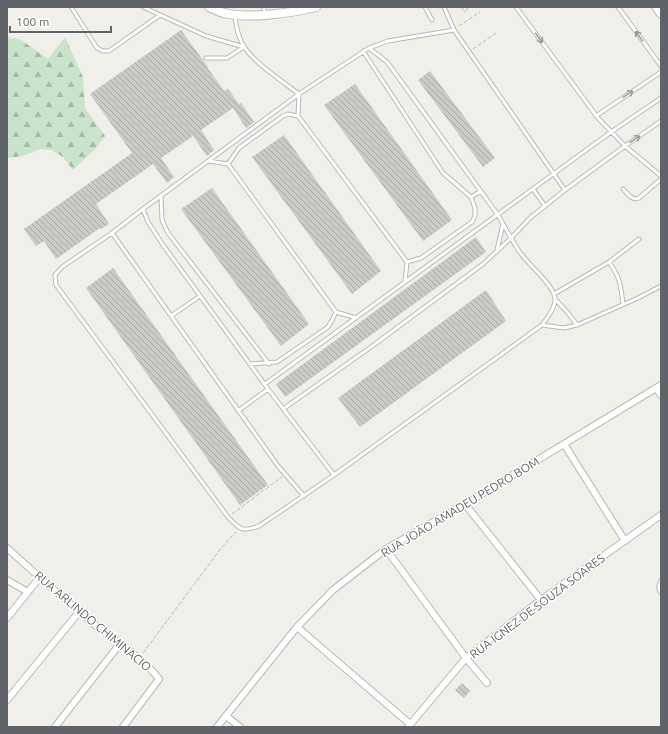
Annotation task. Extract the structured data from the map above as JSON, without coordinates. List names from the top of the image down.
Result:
{
  "streets": {
    "street": ["RUA JOÃO AMADEU PEDRO BOM", "RUA IGNEZ DE SOUZA SOARES", "RUA ARLINDO CHIMINACIO"]
  },
  "scale_bar": "100 m"
}
